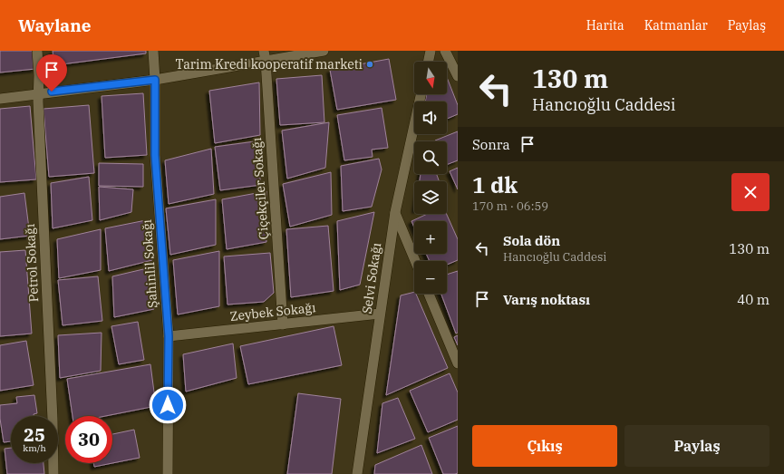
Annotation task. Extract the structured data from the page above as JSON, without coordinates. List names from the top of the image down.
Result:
{
  "streets": {
    "street": [
      "Çiçekçiler Sokağı",
      "Petrol Sokağı",
      "Şahinlil Sokağı",
      "Selvi Sokağı",
      "Zeybek Sokağı"
    ]
  },
  "crossings": [
    ["Çiçekçiler Sokağı", "Zeybek Sokağı"],
    ["Şahinlil Sokağı", "Zeybek Sokağı"],
    ["Selvi Sokağı", "Zeybek Sokağı"]
  ],
  "places": ["Tarim Kredi kooperatif marketi"],
  "north": "bottom",
  "page": {
    "header": "Waylane",
    "nav": ["Harita", "Katmanlar", "Paylaş"],
    "turn": ["130 m", "Hancıoğlu Caddesi"],
    "map_buttons": ["+", "−"],
    "then": "Sonra",
    "heading": ["1 dk", "170 m · 06:59"],
    "list": [
      {
        "name": "Sola dön",
        "note": "Hancıoğlu Caddesi",
        "value": "130 m"
      },
      {
        "name": "Varış noktası",
        "value": "40 m"
      }
    ],
    "speed": "25 km/h",
    "limit": "30",
    "buttons": ["Çıkış", "Paylaş"]
  }
}
